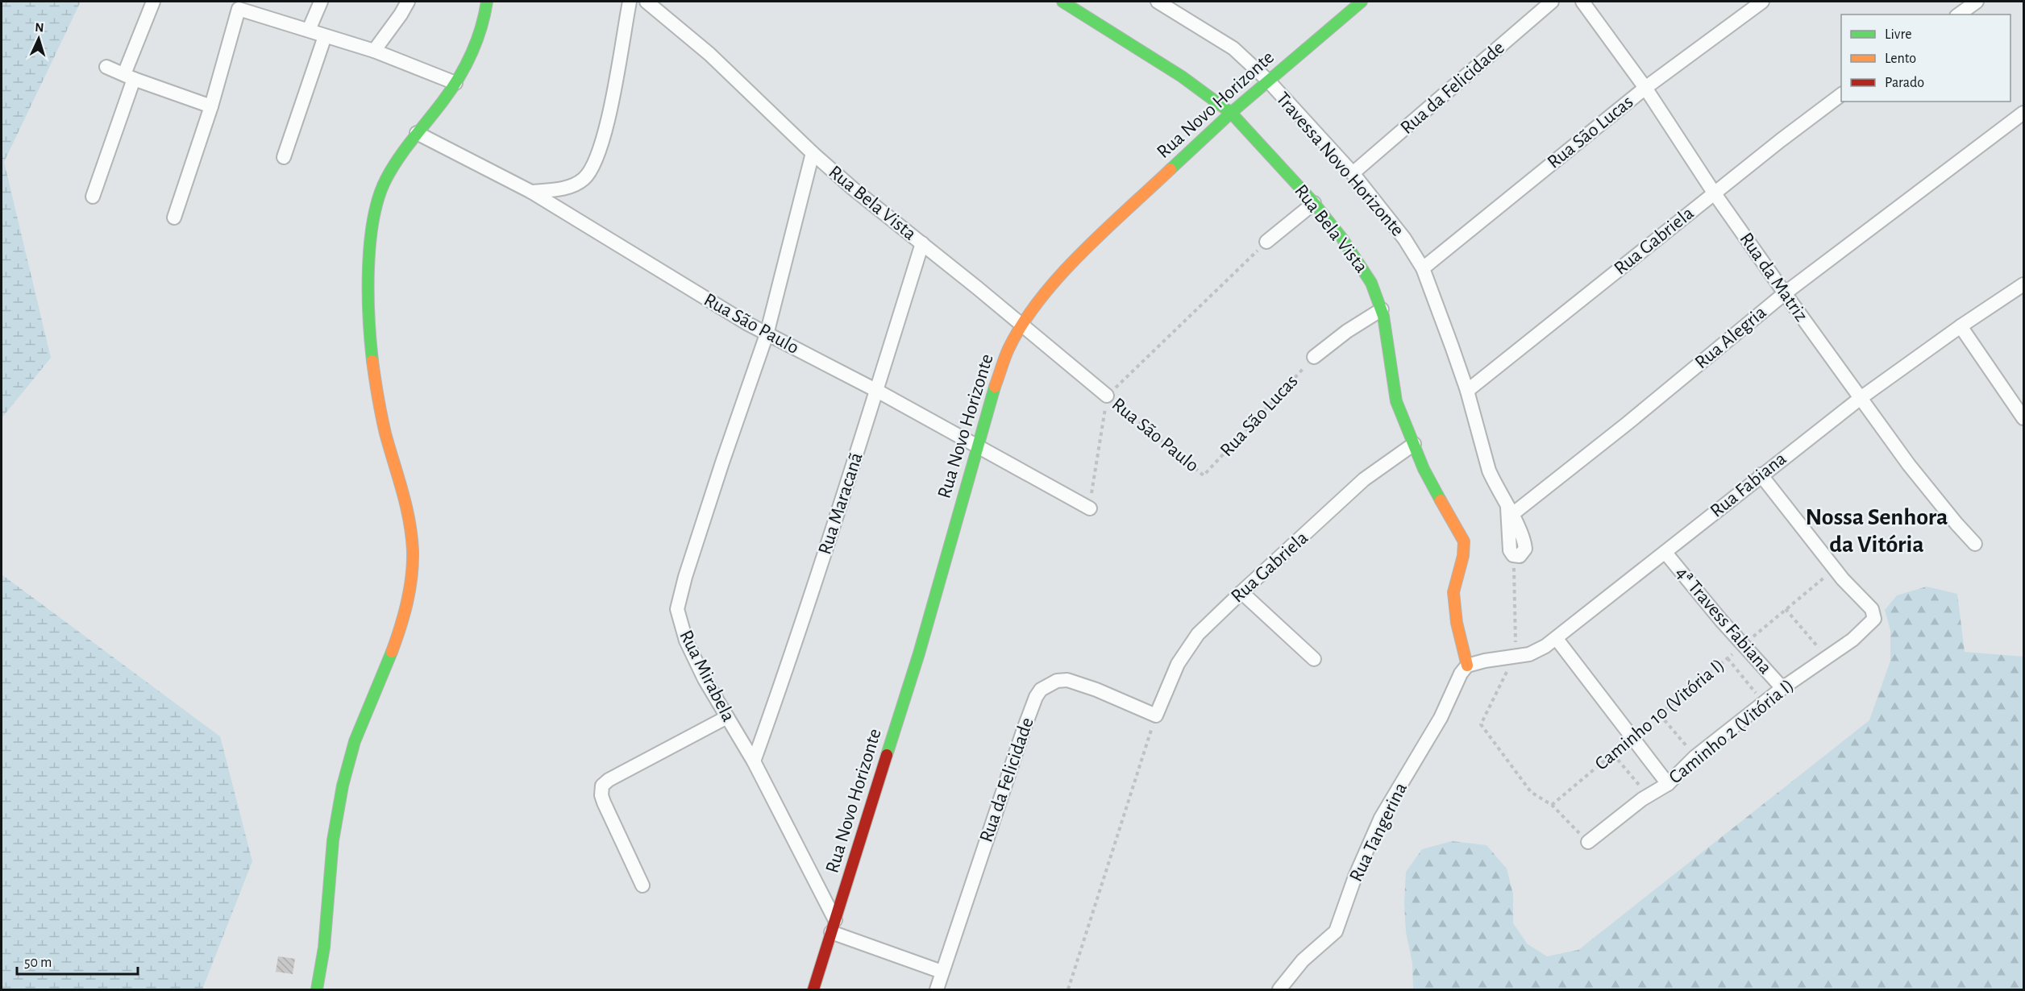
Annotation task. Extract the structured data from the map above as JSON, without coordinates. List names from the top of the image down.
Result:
{
  "streets": {
    "street": [
      "Rua da Felicidade",
      "Rua Novo Horizonte",
      "Rua São Lucas",
      "Travessa Novo Horizonte",
      "Rua Bela Vista",
      "Rua Gabriela",
      "Rua da Matriz",
      "Rua São Paulo",
      "Rua Alegria",
      "Rua Fabiana",
      "Rua Maracanã",
      "4ª Travess Fabiana",
      "Rua Mirabela",
      "Caminho 2 (Vitória I)",
      "Rua Tangerina"
    ],
    "path": ["Caminho 10 (Vitória I)"]
  },
  "crossings": [
    ["Rua da Felicidade", "Travessa Novo Horizonte"],
    ["Rua da Felicidade", "Rua Gabriela"],
    ["Rua Novo Horizonte", "Travessa Novo Horizonte"],
    ["Rua Novo Horizonte", "Rua Bela Vista"],
    ["Rua Novo Horizonte", "Rua São Paulo"],
    ["Rua Novo Horizonte", "Rua Mirabela"],
    ["Rua São Lucas", "Travessa Novo Horizonte"],
    ["Rua São Lucas", "Rua da Matriz"],
    ["Rua São Lucas", "Rua São Paulo"],
    ["Travessa Novo Horizonte", "Rua Gabriela"],
    ["Travessa Novo Horizonte", "Rua Alegria"],
    ["Rua Bela Vista", "Rua Gabriela"],
    ["Rua Bela Vista", "Rua São Paulo"],
    ["Rua Bela Vista", "Rua Fabiana"],
    ["Rua Bela Vista", "Rua Maracanã"],
    ["Rua Bela Vista", "Rua Mirabela"],
    ["Rua Bela Vista", "Rua Tangerina"],
    ["Rua Gabriela", "Rua da Matriz"],
    ["Rua da Matriz", "Rua Alegria"],
    ["Rua da Matriz", "Rua Fabiana"],
    ["Rua São Paulo", "Rua Maracanã"],
    ["Rua São Paulo", "Rua Mirabela"],
    ["Rua Fabiana", "4ª Travess Fabiana"],
    ["Rua Fabiana", "Rua Tangerina"],
    ["Rua Maracanã", "Rua Mirabela"],
    ["4ª Travess Fabiana", "Caminho 2 (Vitória I)"]
  ],
  "districts": ["Nossa Senhora da Vitória"],
  "legend": ["Livre", "Lento", "Parado"],
  "scale_bar": "50 m",
  "north": "top"
}
